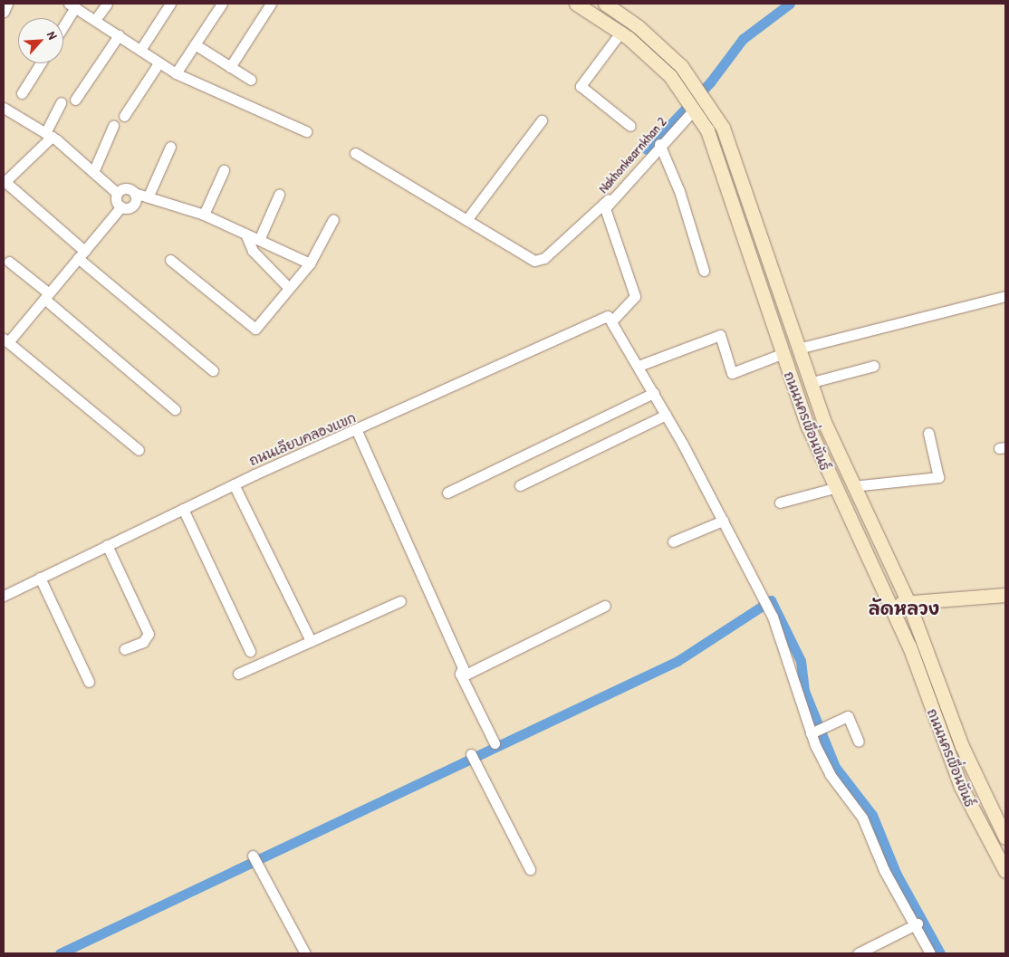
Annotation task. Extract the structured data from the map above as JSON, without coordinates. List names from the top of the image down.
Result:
{
  "streets": {
    "main road": ["ถนนนครเขื่อนขันธ์"],
    "street": ["Nakhonkearnkhan 2", "ถนนเลียบคลองแขก"]
  },
  "crossings": [
    ["Nakhonkearnkhan 2", "ถนนนครเขื่อนขันธ์"],
    ["Nakhonkearnkhan 2", "ถนนเลียบคลองแขก"]
  ],
  "districts": ["ลัดหลวง"],
  "north": "top right"
}
